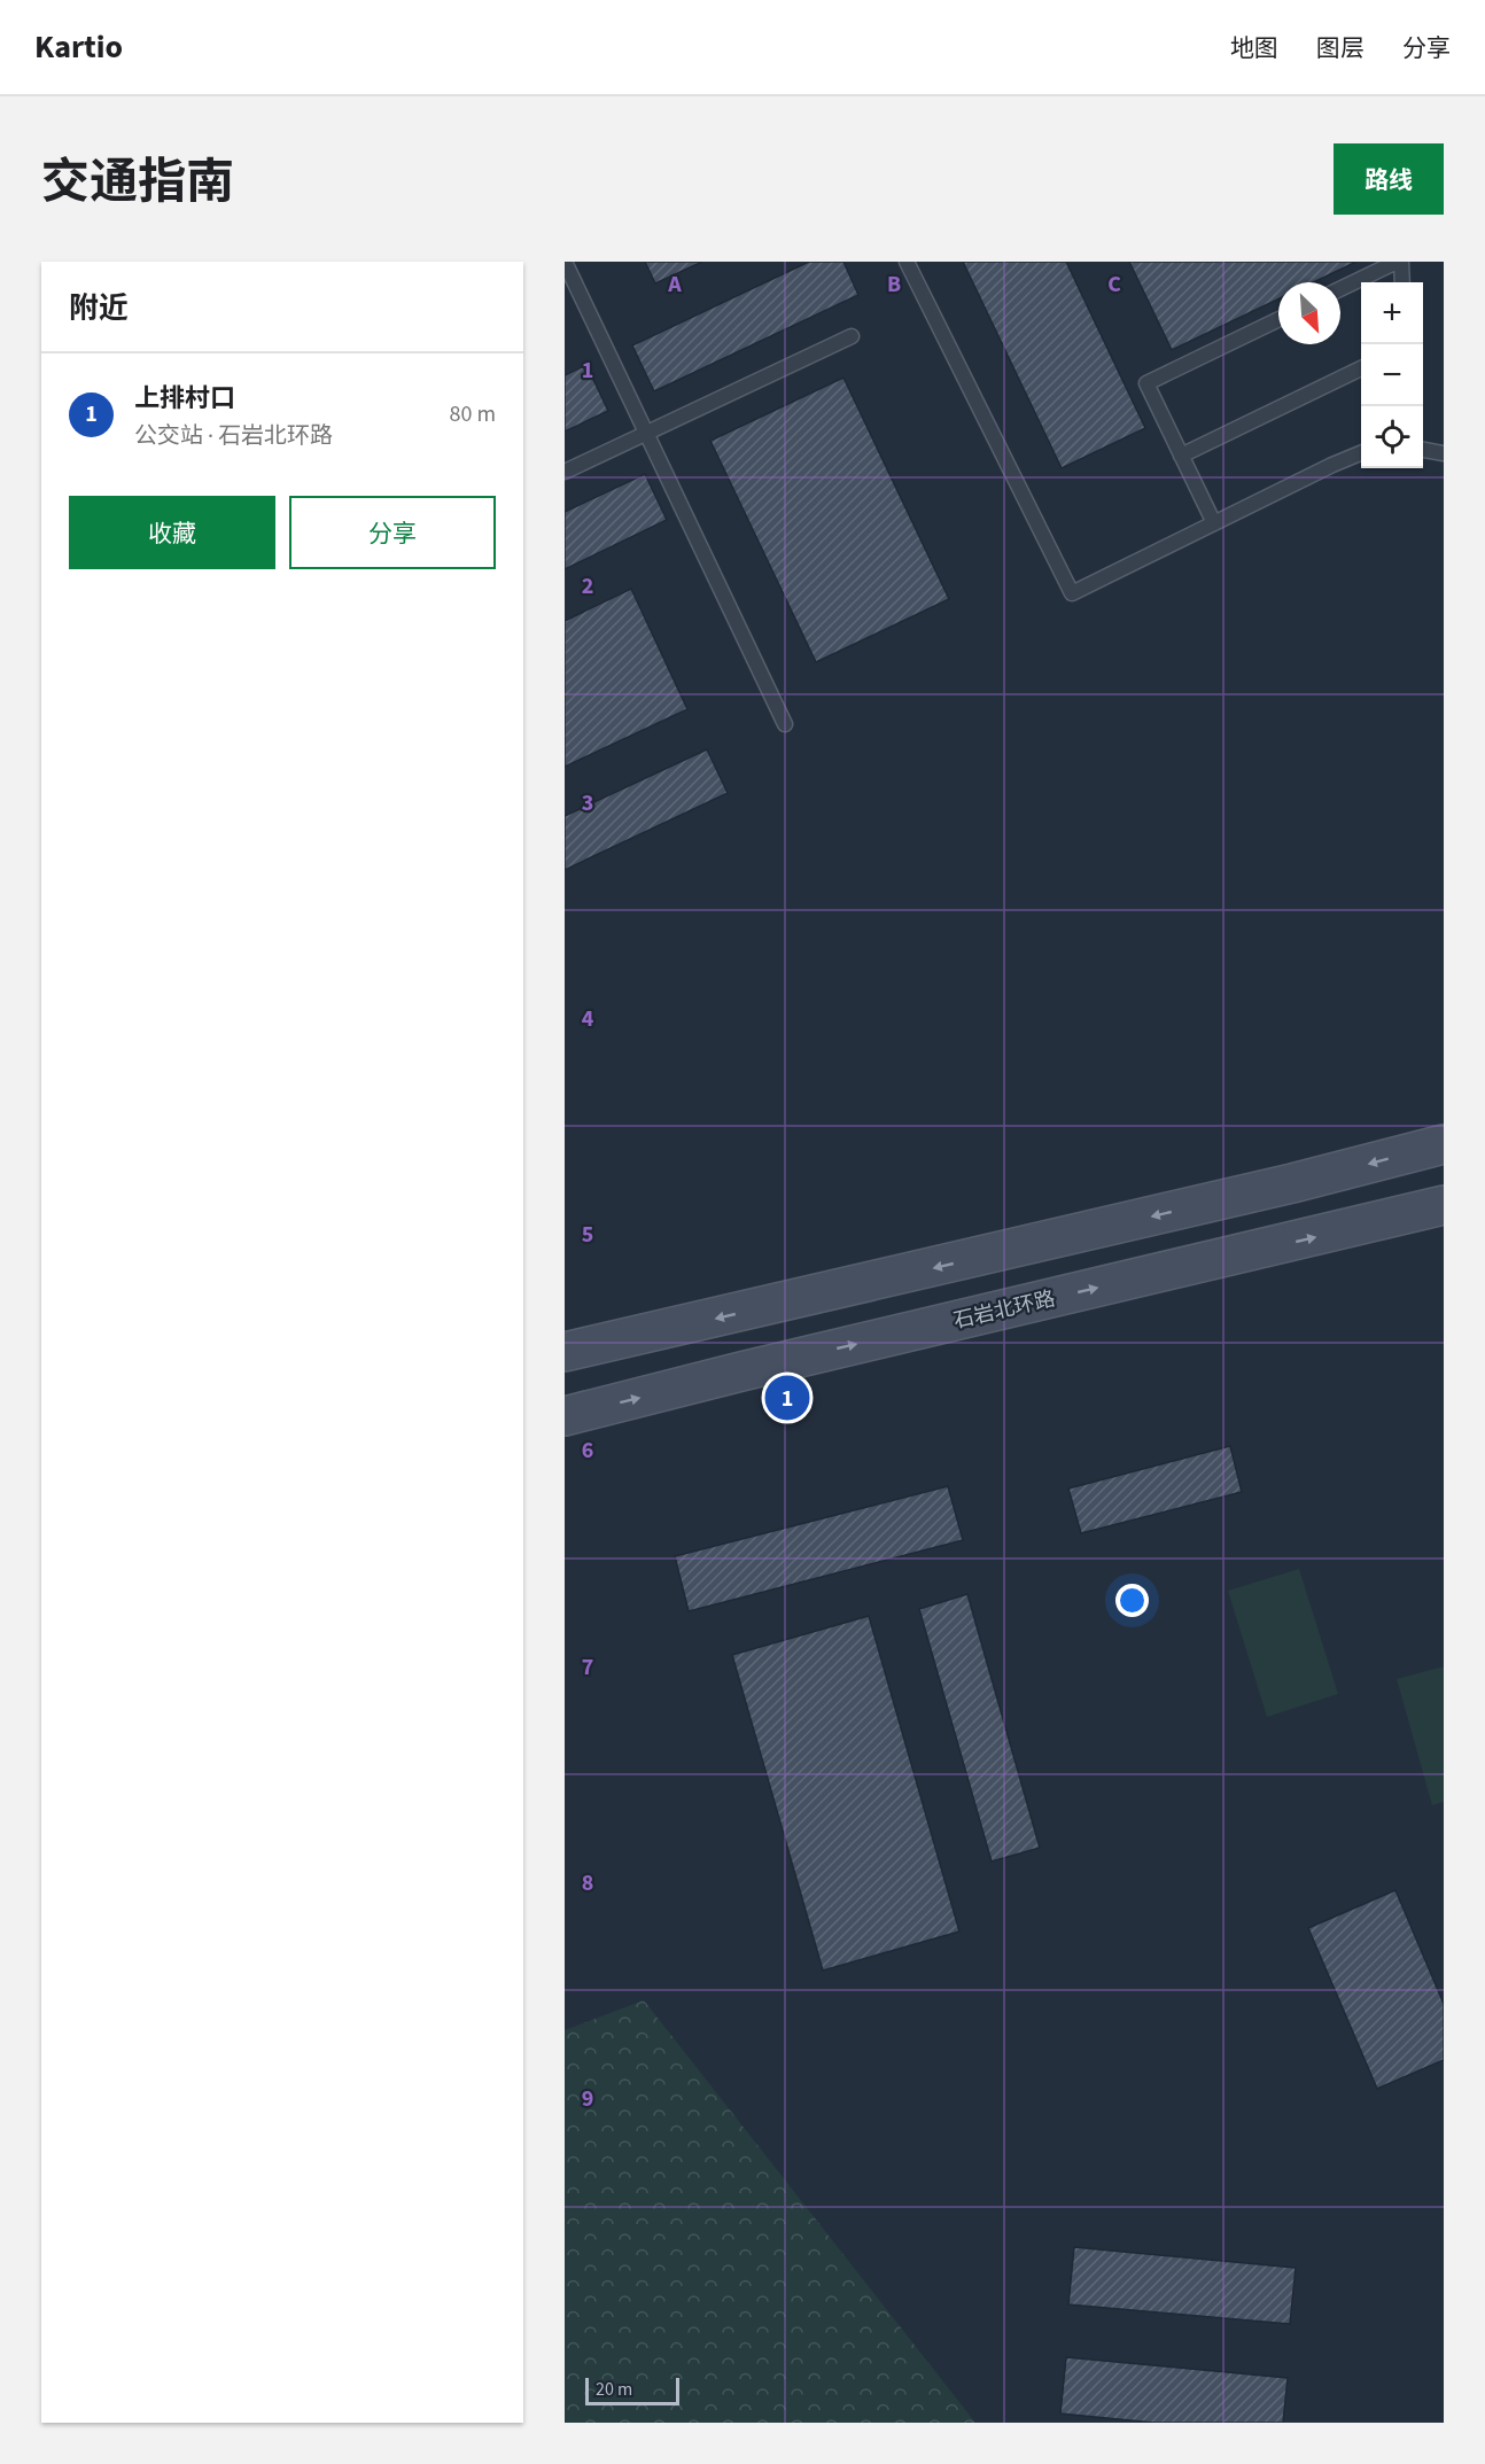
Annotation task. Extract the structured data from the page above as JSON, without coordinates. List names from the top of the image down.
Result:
{
  "streets": {
    "main road": ["石岩北环路"]
  },
  "scale_bar": "20 m",
  "north": "bottom right",
  "page": {
    "header": "Kartio",
    "nav": ["地图", "图层", "分享"],
    "title": "交通指南",
    "buttons": [
      "路线",
      ["收藏", "分享"]
    ],
    "heading": "附近",
    "map_buttons": ["+", "−"],
    "list": [
      {
        "mark": "1",
        "name": "上排村口",
        "note": "公交站 · 石岩北环路",
        "value": "80 m"
      }
    ],
    "pins": "1",
    "scale": "20 m"
  },
  "grid": {
    "columns": ["A", "B", "C"],
    "rows": [
      "1",
      "2",
      "3",
      "4",
      "5",
      "6",
      "7",
      "8",
      "9"
    ]
  }
}
